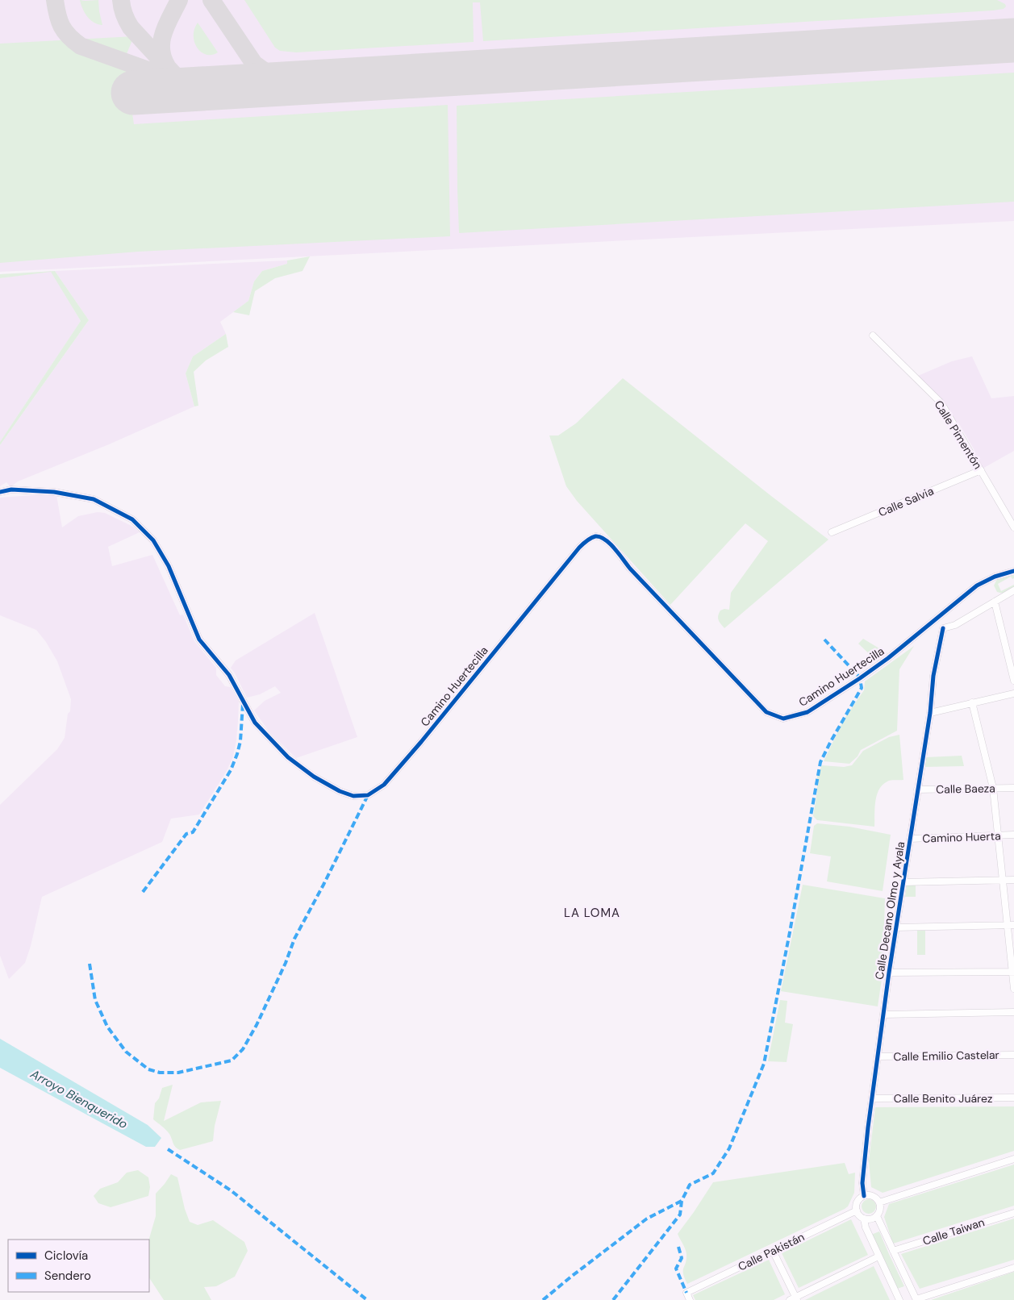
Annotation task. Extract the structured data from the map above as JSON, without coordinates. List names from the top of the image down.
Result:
{
  "streets": {
    "street": [
      "Calle Pimentón",
      "Calle Salvia",
      "Camino Huertecilla",
      "Calle Baeza",
      "Camino Huerta",
      "Calle Decano Olmo y Ayala",
      "Calle Emilio Castelar",
      "Calle Benito Juárez",
      "Calle Taiwan",
      "Calle Pakistán"
    ]
  },
  "crossings": [
    ["Calle Pimentón", "Calle Salvia"],
    ["Calle Baeza", "Calle Decano Olmo y Ayala"],
    ["Camino Huerta", "Calle Decano Olmo y Ayala"],
    ["Calle Decano Olmo y Ayala", "Calle Emilio Castelar"],
    ["Calle Decano Olmo y Ayala", "Calle Benito Juárez"],
    ["Calle Decano Olmo y Ayala", "Calle Pakistán"]
  ],
  "districts": ["LA LOMA"],
  "water": ["Arroyo Bienquerido"],
  "legend": ["Ciclovía", "Sendero"]
}
